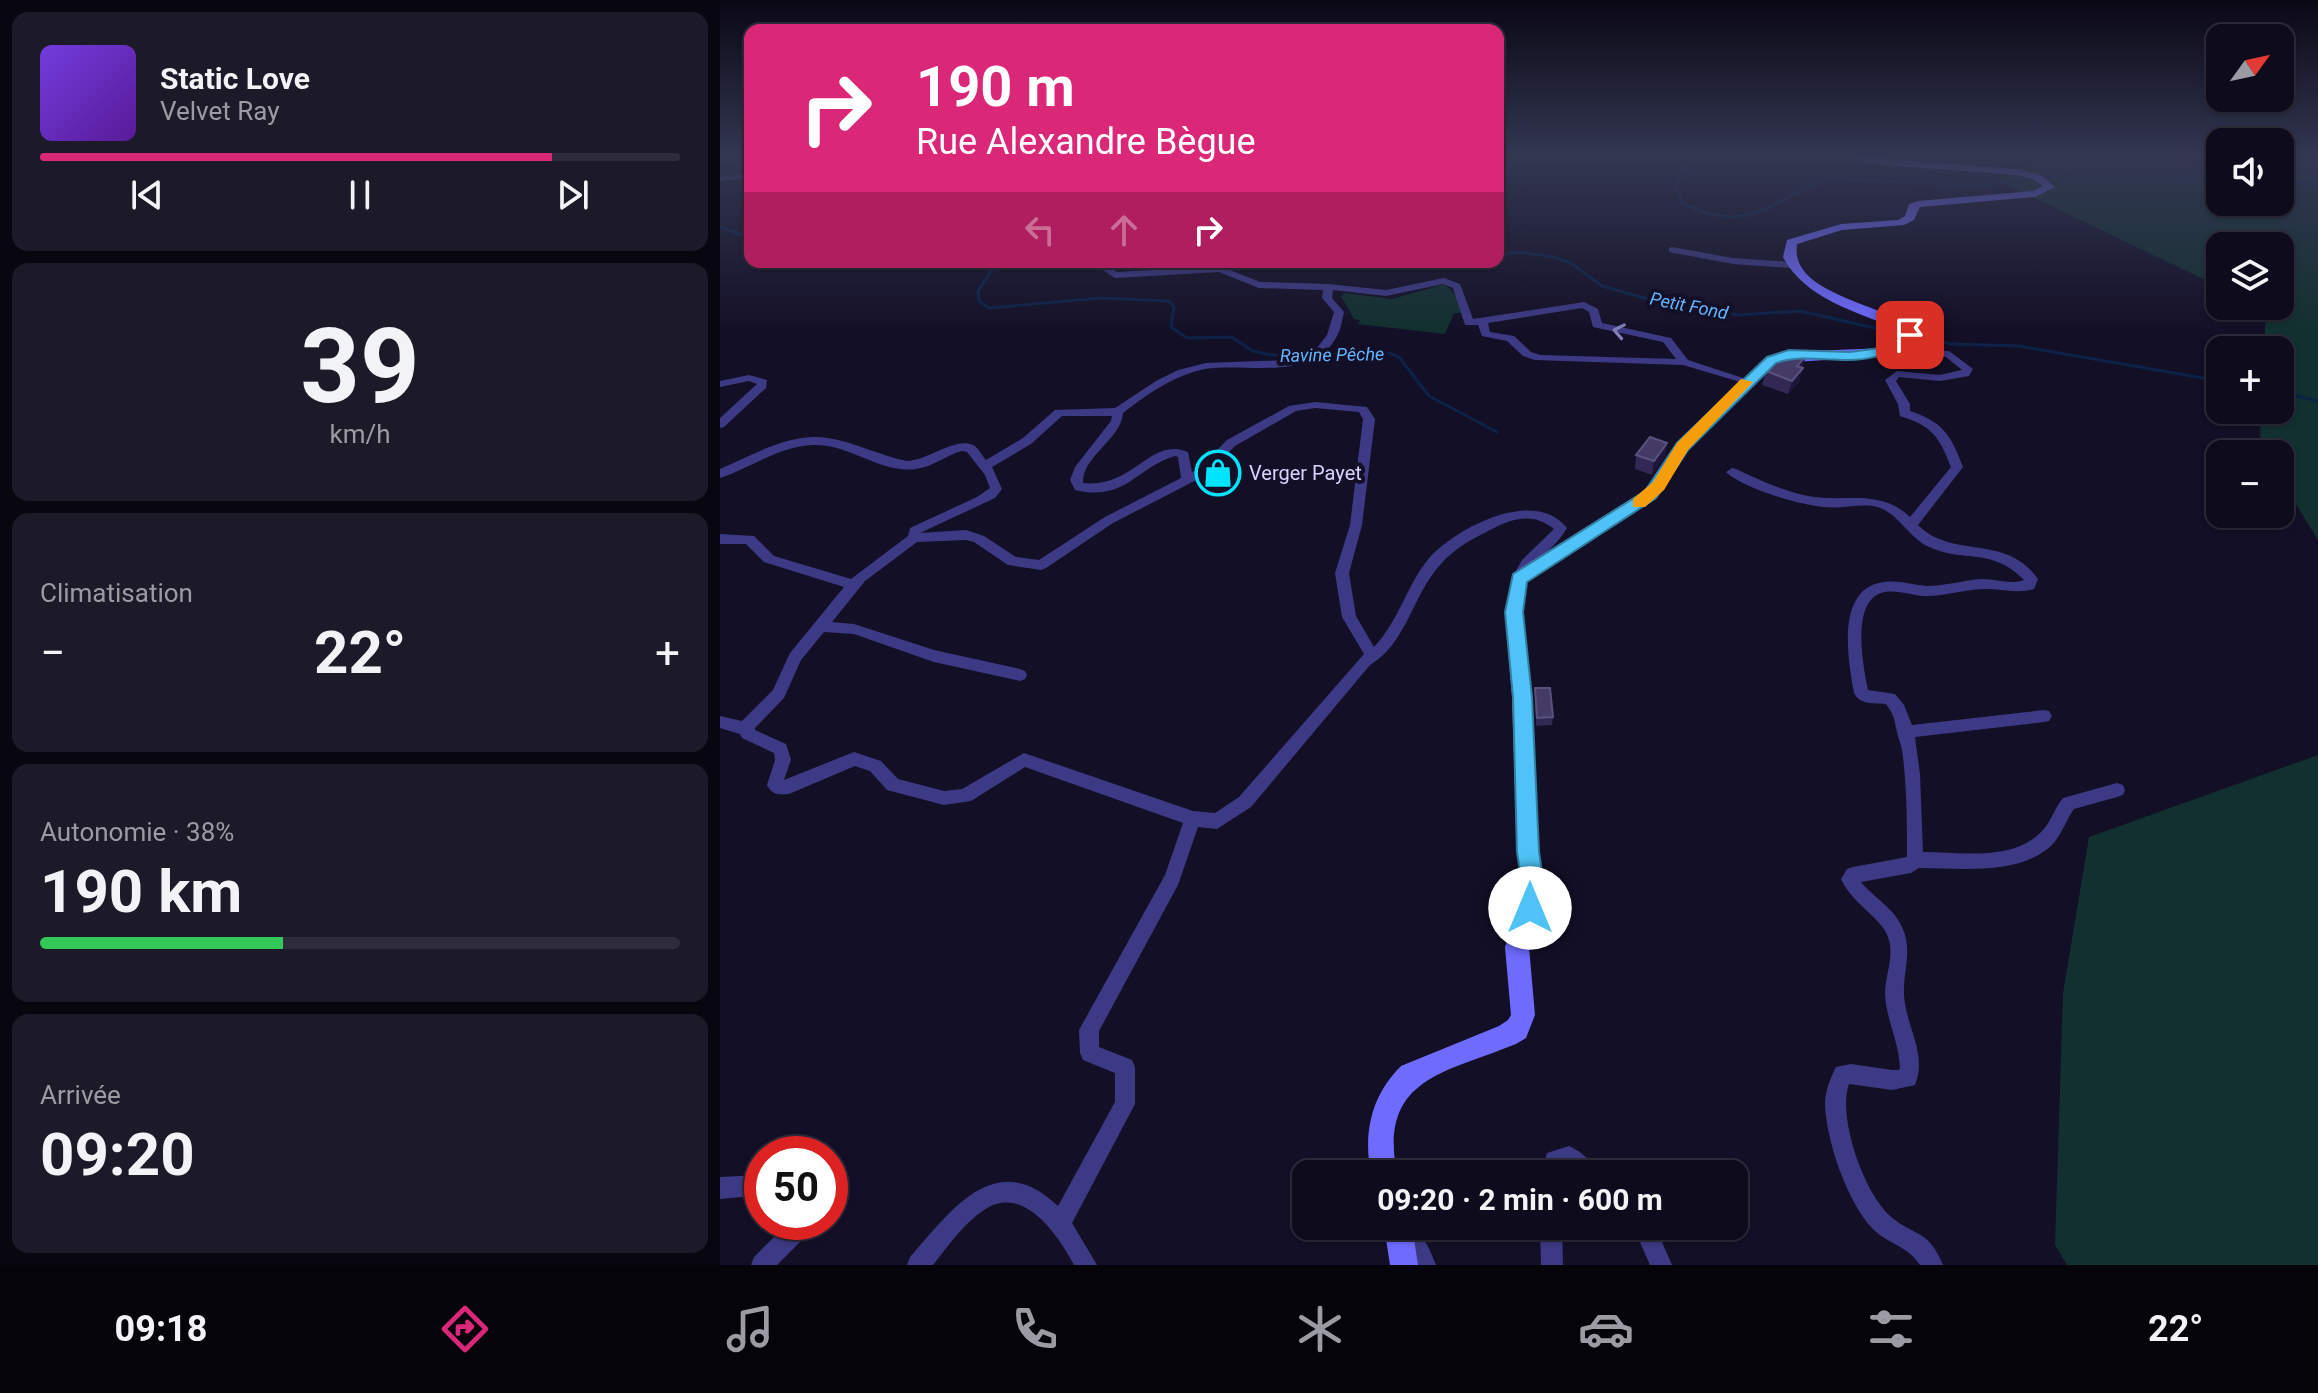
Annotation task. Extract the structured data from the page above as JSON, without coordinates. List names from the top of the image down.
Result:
{
  "water": ["Petit Fond", "Ravine Pêche"],
  "places": {
    "shop": ["Verger Payet"]
  },
  "north": "top right",
  "page": {
    "map_buttons": ["+", "−"],
    "turn": ["190 m", "Rue Alexandre Bègue"],
    "song": ["Static Love", "Velvet Ray"],
    "tile": [
      ["39", "km/h"],
      "Climatisation",
      ["Autonomie · 38%", "190 km"],
      ["Arrivée", "09:20"]
    ],
    "heat": ["−", "22°", "+"],
    "limit": "50",
    "trip": "09:20 · 2 min · 600 m",
    "tabs": ["09:18", "22°"]
  }
}
